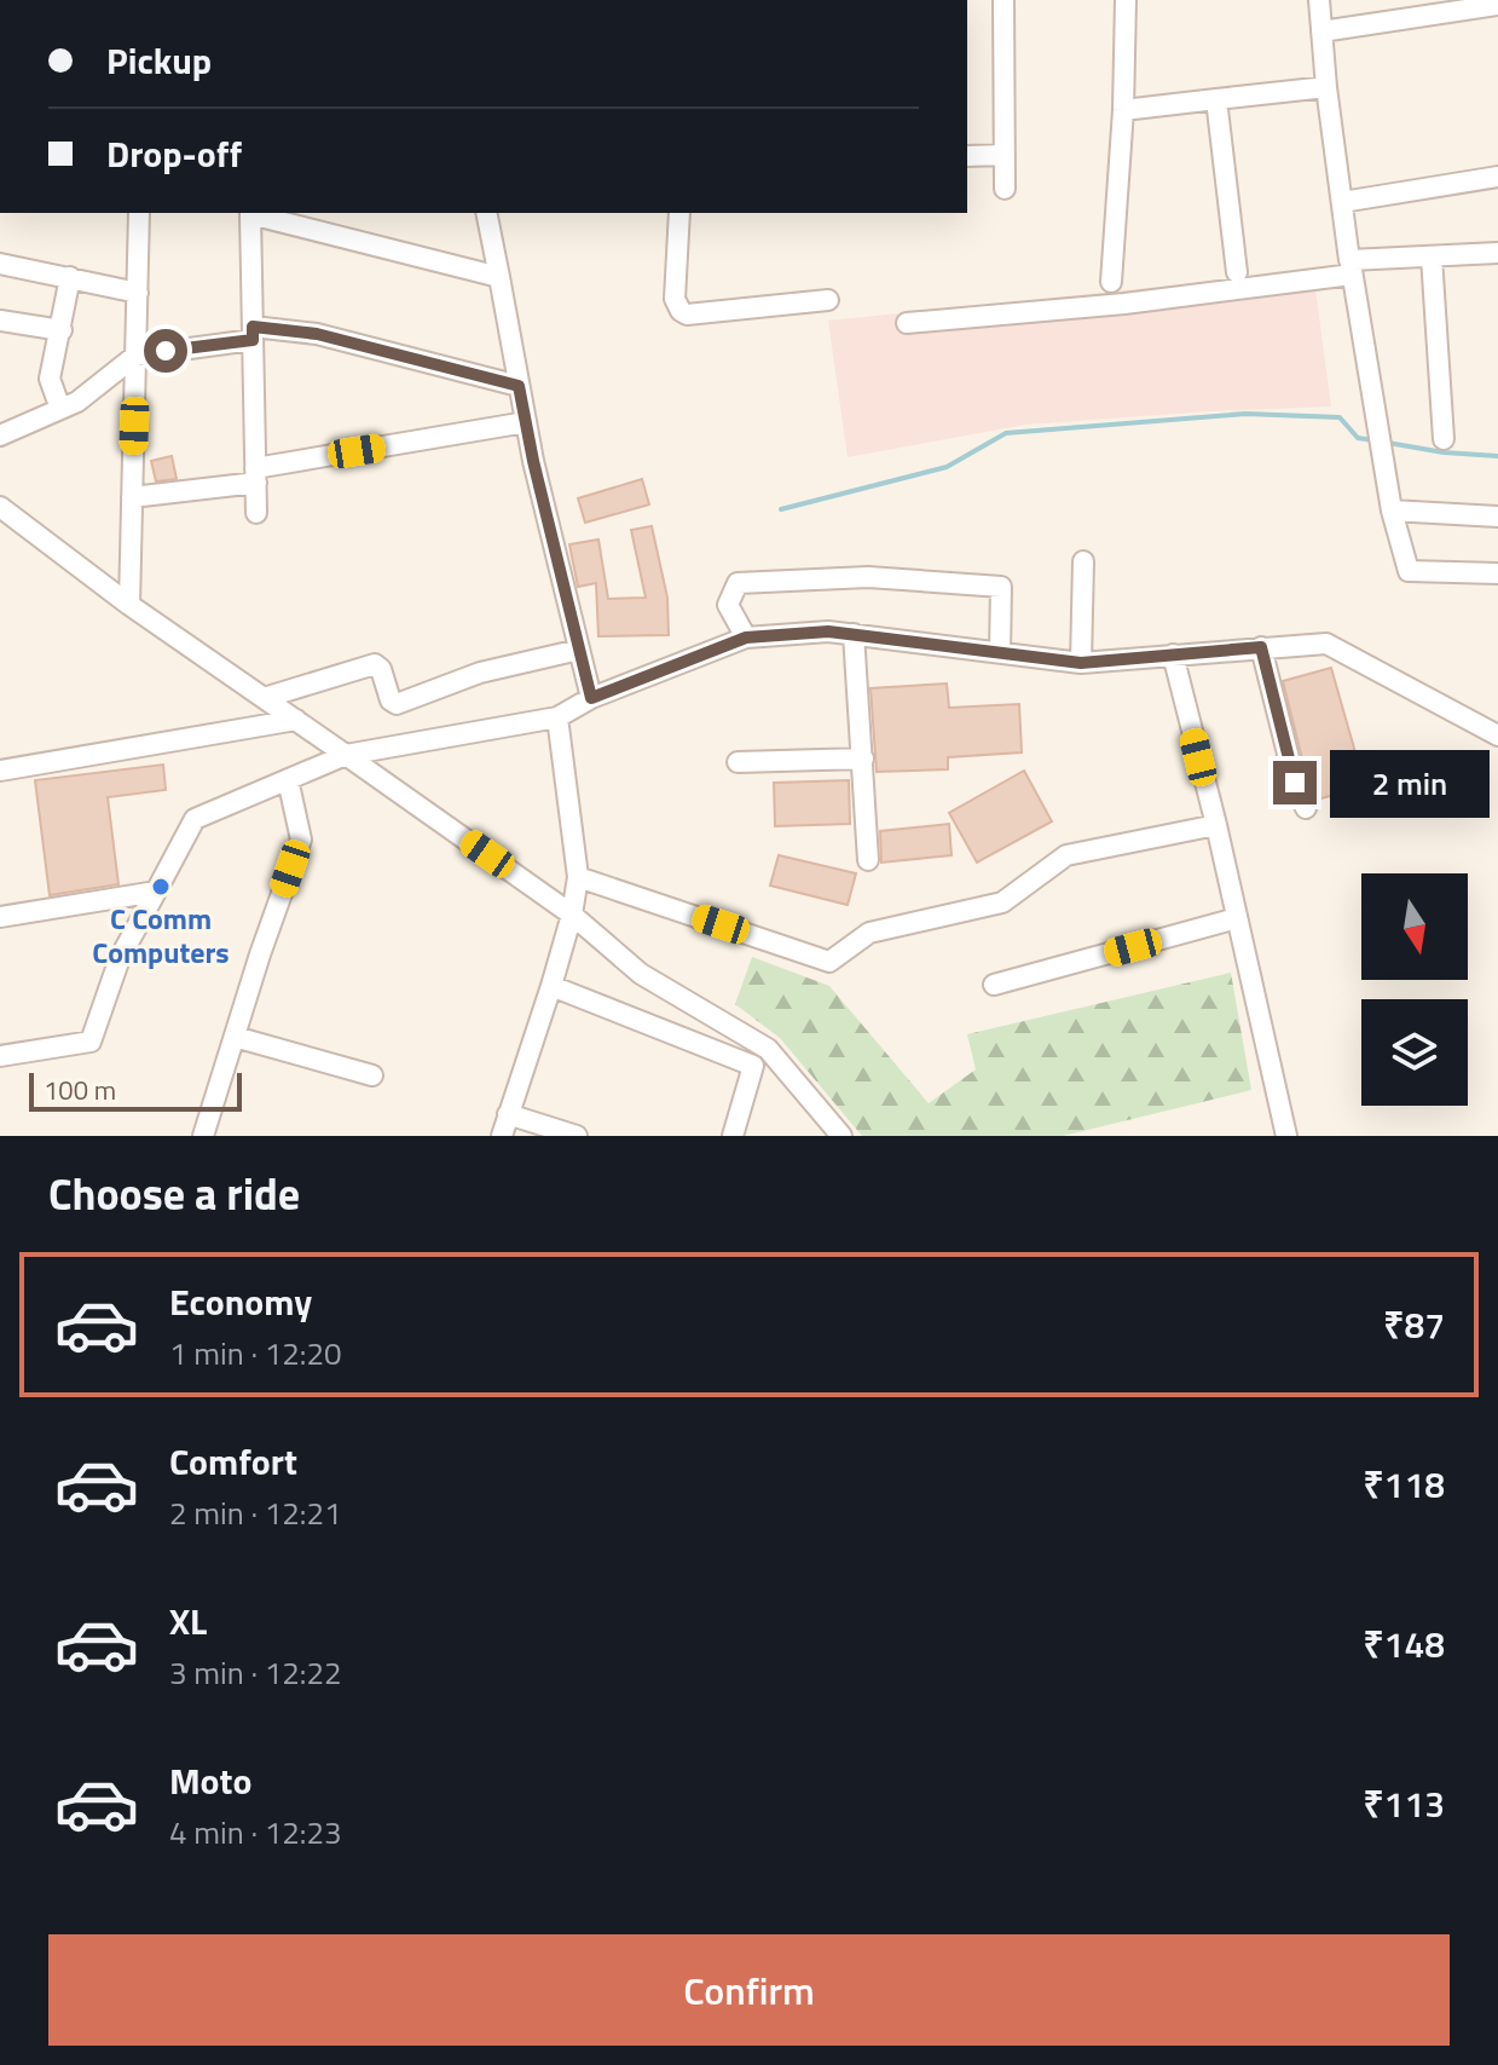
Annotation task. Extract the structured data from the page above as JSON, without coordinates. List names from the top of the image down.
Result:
{
  "places": ["C Comm Computers"],
  "scale_bar": "100 m",
  "north": "bottom",
  "page": {
    "banner": ["Pickup", "Drop-off"],
    "bubble": "2 min",
    "scale": "100 m",
    "heading": "Choose a ride",
    "list": [
      {
        "name": "Economy",
        "note": "1 min · 12:20",
        "value": "₹87"
      },
      {
        "name": "Comfort",
        "note": "2 min · 12:21",
        "value": "₹118"
      },
      {
        "name": "XL",
        "note": "3 min · 12:22",
        "value": "₹148"
      },
      {
        "name": "Moto",
        "note": "4 min · 12:23",
        "value": "₹113"
      }
    ],
    "buttons": "Confirm"
  }
}
